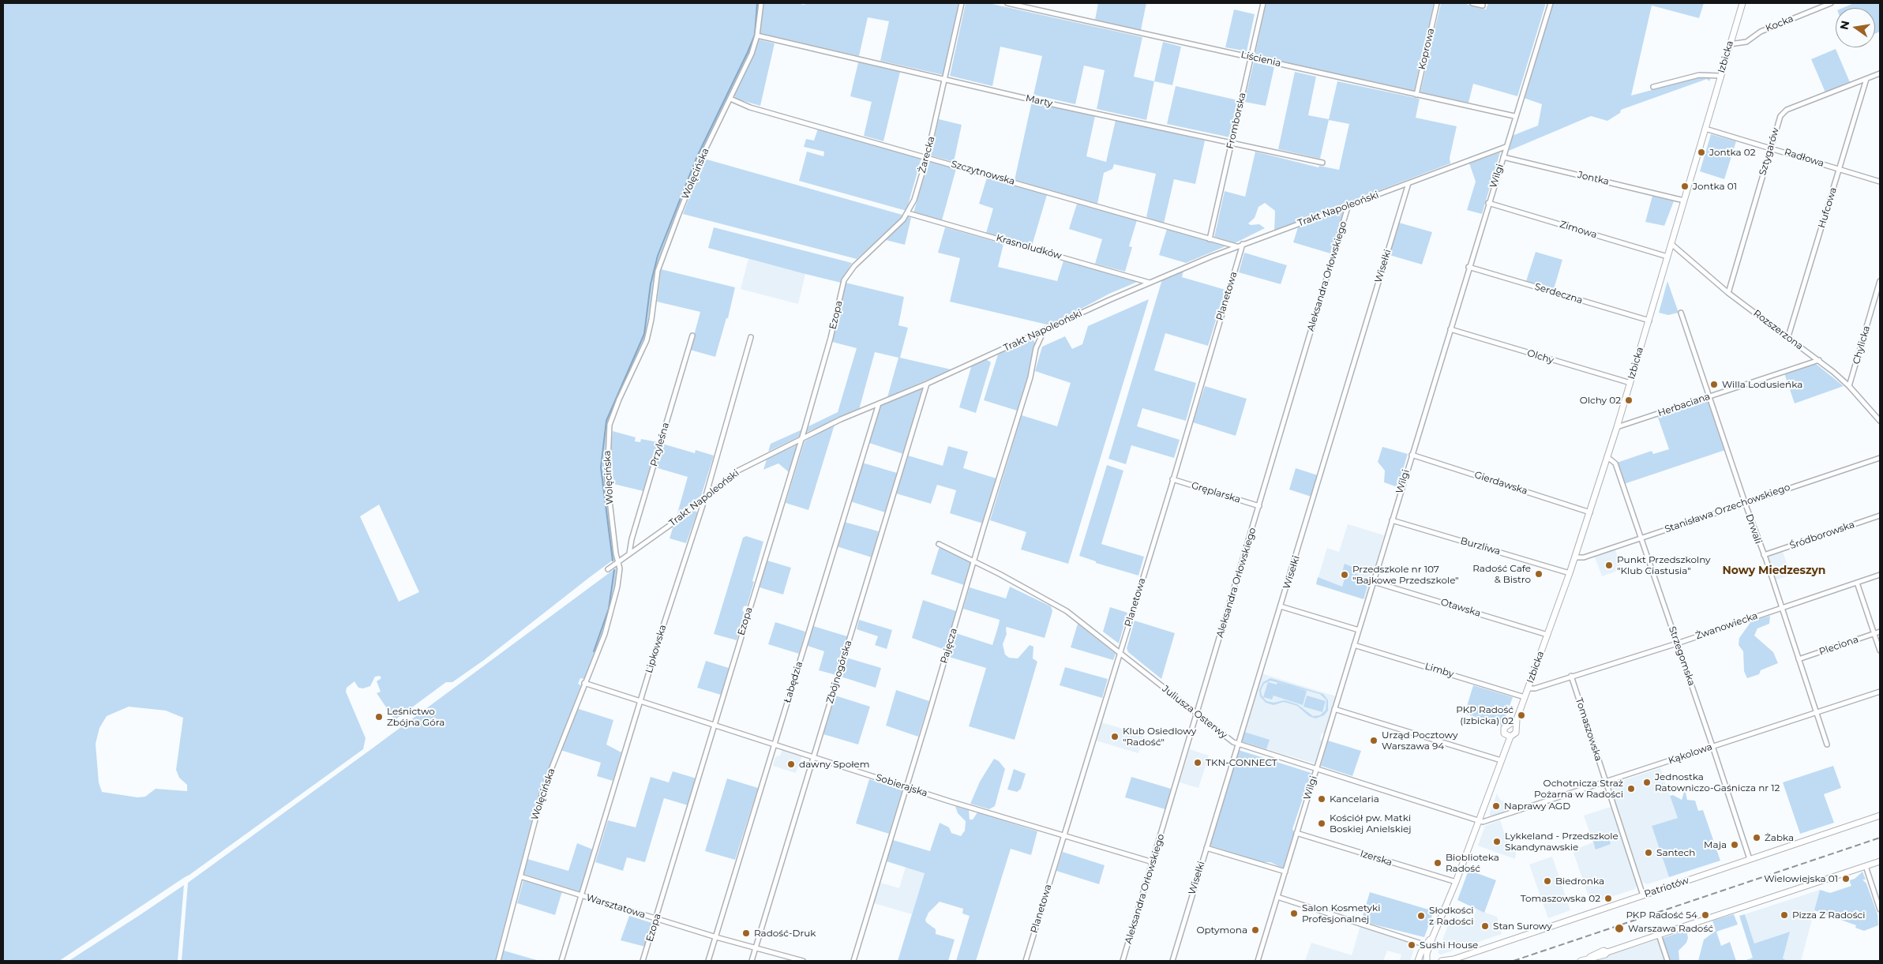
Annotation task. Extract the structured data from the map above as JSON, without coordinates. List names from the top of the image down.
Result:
{
  "streets": {
    "street": [
      "Kocka",
      "Koprowa",
      "Izbicka",
      "Liścienia",
      "Marty",
      "Fromborska",
      "Sztygarów",
      "Żarecka",
      "Radłowa",
      "Szczytnowska",
      "Wolęcińska",
      "Wilgi",
      "Jontka",
      "Hufcowa",
      "Trakt Napoleoński",
      "Zimowa",
      "Krasnoludków",
      "Wisełki",
      "Aleksandra Orłowskiego",
      "Serdeczna",
      "Planetowa",
      "Ezopa",
      "Rozszerzona",
      "Chylicka",
      "Olchy",
      "Herbaciana",
      "Przyleśna",
      "Gierdawska",
      "Gręplarska",
      "Stanisława Orzechowskiego",
      "Drwali",
      "Śródborowska",
      "Burzliwa",
      "Otawska",
      "Żwanowiecka",
      "Pajęcza",
      "Pleciona",
      "Lipkowska",
      "Strzegomska",
      "Limby",
      "Zbójnogórska",
      "Łabędzia",
      "Juliusza Osterwy",
      "Tomaszowska",
      "Kąkolowa",
      "Sobierajska",
      "Izerska",
      "Patriotów",
      "Warsztatowa"
    ]
  },
  "crossings": [
    ["Kocka", "Izbicka"],
    ["Koprowa", "Liścienia"],
    ["Izbicka", "Radłowa"],
    ["Izbicka", "Jontka"],
    ["Izbicka", "Zimowa"],
    ["Izbicka", "Serdeczna"],
    ["Izbicka", "Rozszerzona"],
    ["Izbicka", "Olchy"],
    ["Izbicka", "Herbaciana"],
    ["Izbicka", "Gierdawska"],
    ["Izbicka", "Stanisława Orzechowskiego"],
    ["Izbicka", "Burzliwa"],
    ["Izbicka", "Otawska"],
    ["Izbicka", "Żwanowiecka"],
    ["Izbicka", "Strzegomska"],
    ["Izbicka", "Limby"],
    ["Liścienia", "Fromborska"],
    ["Liścienia", "Wilgi"],
    ["Marty", "Fromborska"],
    ["Marty", "Żarecka"],
    ["Marty", "Wolęcińska"],
    ["Fromborska", "Szczytnowska"],
    ["Sztygarów", "Radłowa"],
    ["Sztygarów", "Hufcowa"],
    ["Sztygarów", "Rozszerzona"],
    ["Żarecka", "Szczytnowska"],
    ["Żarecka", "Krasnoludków"],
    ["Żarecka", "Ezopa"],
    ["Radłowa", "Hufcowa"],
    ["Szczytnowska", "Wolęcińska"],
    ["Szczytnowska", "Trakt Napoleoński"],
    ["Wolęcińska", "Trakt Napoleoński"],
    ["Wolęcińska", "Sobierajska"],
    ["Wolęcińska", "Warsztatowa"],
    ["Wilgi", "Jontka"],
    ["Wilgi", "Trakt Napoleoński"],
    ["Wilgi", "Zimowa"],
    ["Wilgi", "Serdeczna"],
    ["Wilgi", "Olchy"],
    ["Wilgi", "Gierdawska"],
    ["Wilgi", "Burzliwa"],
    ["Wilgi", "Otawska"],
    ["Wilgi", "Limby"],
    ["Wilgi", "Juliusza Osterwy"],
    ["Wilgi", "Izerska"],
    ["Hufcowa", "Rozszerzona"],
    ["Trakt Napoleoński", "Krasnoludków"],
    ["Trakt Napoleoński", "Wisełki"],
    ["Trakt Napoleoński", "Aleksandra Orłowskiego"],
    ["Trakt Napoleoński", "Planetowa"],
    ["Trakt Napoleoński", "Ezopa"],
    ["Trakt Napoleoński", "Przyleśna"],
    ["Trakt Napoleoński", "Pajęcza"],
    ["Trakt Napoleoński", "Lipkowska"],
    ["Trakt Napoleoński", "Zbójnogórska"],
    ["Trakt Napoleoński", "Łabędzia"],
    ["Wisełki", "Juliusza Osterwy"],
    ["Aleksandra Orłowskiego", "Gręplarska"],
    ["Aleksandra Orłowskiego", "Juliusza Osterwy"],
    ["Aleksandra Orłowskiego", "Sobierajska"],
    ["Planetowa", "Gręplarska"],
    ["Planetowa", "Juliusza Osterwy"],
    ["Planetowa", "Sobierajska"],
    ["Ezopa", "Sobierajska"],
    ["Ezopa", "Warsztatowa"],
    ["Rozszerzona", "Chylicka"],
    ["Rozszerzona", "Herbaciana"],
    ["Herbaciana", "Drwali"],
    ["Stanisława Orzechowskiego", "Drwali"],
    ["Stanisława Orzechowskiego", "Strzegomska"],
    ["Drwali", "Śródborowska"],
    ["Drwali", "Żwanowiecka"],
    ["Drwali", "Pleciona"],
    ["Drwali", "Kąkolowa"],
    ["Żwanowiecka", "Strzegomska"],
    ["Żwanowiecka", "Tomaszowska"],
    ["Pajęcza", "Juliusza Osterwy"],
    ["Pajęcza", "Sobierajska"],
    ["Lipkowska", "Sobierajska"],
    ["Lipkowska", "Warsztatowa"],
    ["Strzegomska", "Kąkolowa"],
    ["Strzegomska", "Patriotów"],
    ["Zbójnogórska", "Sobierajska"],
    ["Zbójnogórska", "Warsztatowa"],
    ["Łabędzia", "Sobierajska"],
    ["Łabędzia", "Warsztatowa"],
    ["Juliusza Osterwy", "Kąkolowa"],
    ["Tomaszowska", "Kąkolowa"],
    ["Tomaszowska", "Patriotów"]
  ],
  "districts": ["Nowy Miedzeszyn"],
  "places": [
    "Jontka 02",
    "Jontka 01",
    "Willa Lodusieńka",
    "Olchy 02",
    "Punkt Przedszkolny \"Klub Ciastusia\"",
    "Radość Cafe & Bistro",
    "Przedszkole nr 107 \"Bajkowe Przedszkole\"",
    "PKP Radość (Izbicka) 02",
    "Leśnictwo Zbójna Góra",
    "Klub Osiedlowy \"Radość\"",
    "Urząd Pocztowy Warszawa 94",
    "TKN-CONNECT",
    "dawny Społem",
    "Jednostka Ratowniczo-Gaśnicza nr 12",
    "Ochotnicza Straż Pożarna w Radości",
    "Kancelaria",
    "Naprawy AGD",
    "Kościół pw. Matki Boskiej Anielskiej",
    "Żabka",
    "Lykkeland - Przedszkole Skandynawskie",
    "Maja",
    "Santech",
    "Bioblioteka Radość",
    "Wielowiejska 01",
    "Biedronka",
    "Tomaszowska 02",
    "Salon Kosmetyki Profesjonalnej",
    "PKP Radość 54",
    "Pizza Z Radości",
    "Słodkości z Radości",
    "Stan Surowy",
    "Warszawa Radość",
    "Optymona",
    "Radość-Druk",
    "Sushi House"
  ],
  "north": "left"
}
